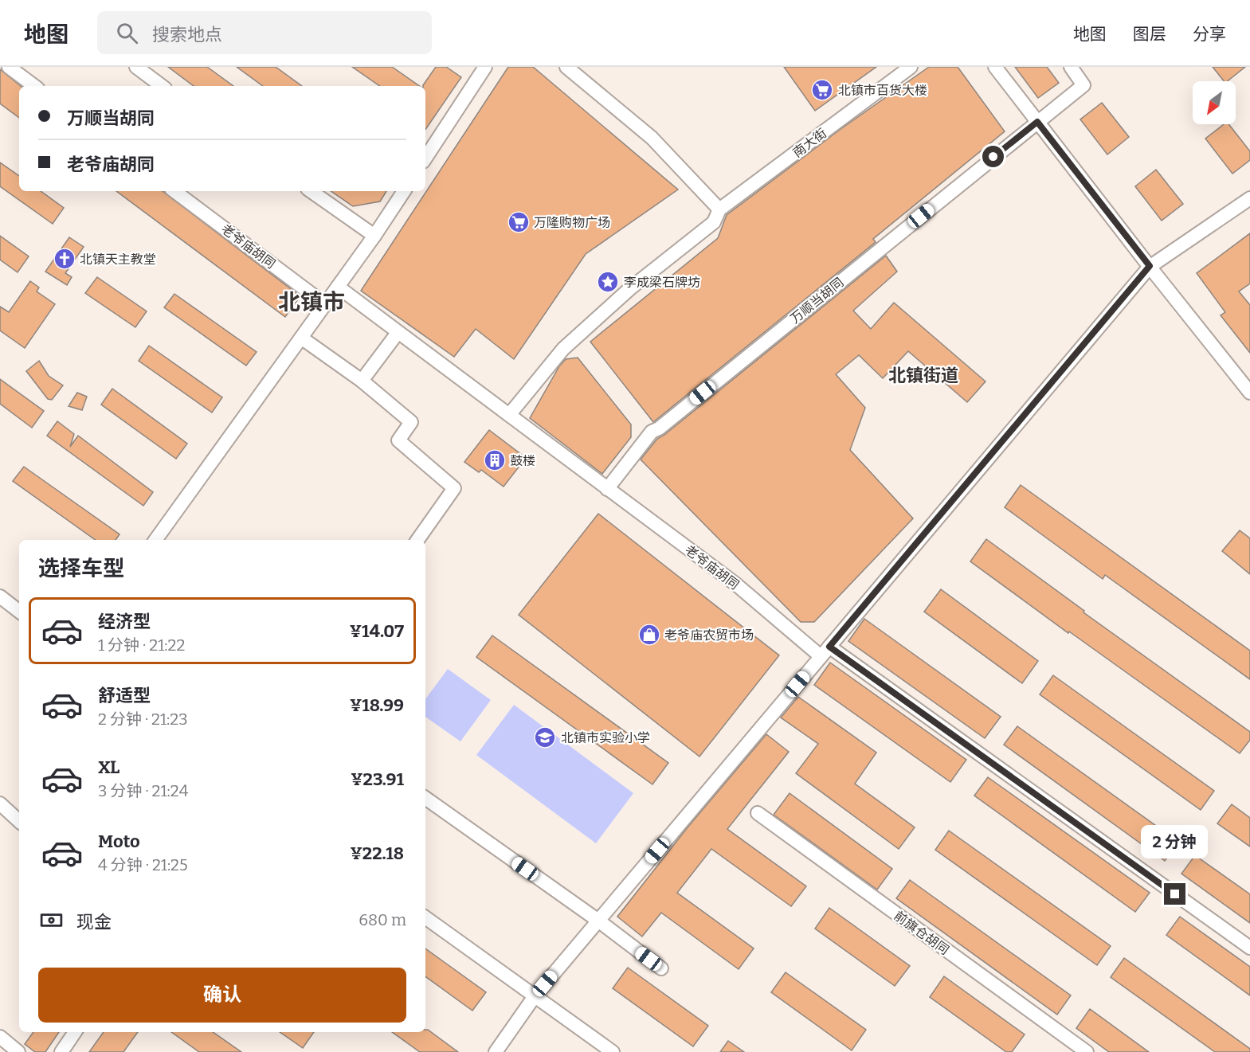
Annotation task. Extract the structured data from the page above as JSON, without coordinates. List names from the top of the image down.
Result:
{
  "streets": {
    "street": [
      "南大街",
      "老爷庙胡同",
      "万顺当胡同",
      "前旗仓胡同"
    ]
  },
  "crossings": [
    ["南大街", "老爷庙胡同"],
    ["老爷庙胡同", "万顺当胡同"]
  ],
  "districts": ["北镇市", "北镇街道"],
  "places": {
    "supermarket": ["北镇市百货大楼", "万隆购物广场"],
    "church": ["北镇天主教堂"],
    "place": ["李成梁石牌坊"],
    "building": ["鼓楼"],
    "shop": ["老爷庙农贸市场"],
    "school or university": ["北镇市实验小学"]
  },
  "north": "bottom left",
  "page": {
    "header": "地图",
    "search": "搜索地点",
    "nav": ["地图", "图层", "分享"],
    "banner": ["万顺当胡同", "老爷庙胡同"],
    "heading": "选择车型",
    "list": [
      {
        "name": "经济型",
        "note": "1 分钟 · 21:22",
        "value": "¥14.07"
      },
      {
        "name": "舒适型",
        "note": "2 分钟 · 21:23",
        "value": "¥18.99"
      },
      {
        "name": "XL",
        "note": "3 分钟 · 21:24",
        "value": "¥23.91"
      },
      {
        "name": "Moto",
        "note": "4 分钟 · 21:25",
        "value": "¥22.18"
      }
    ],
    "bubble": "2 分钟",
    "pay": ["现金", "680 m"],
    "buttons": "确认"
  }
}
